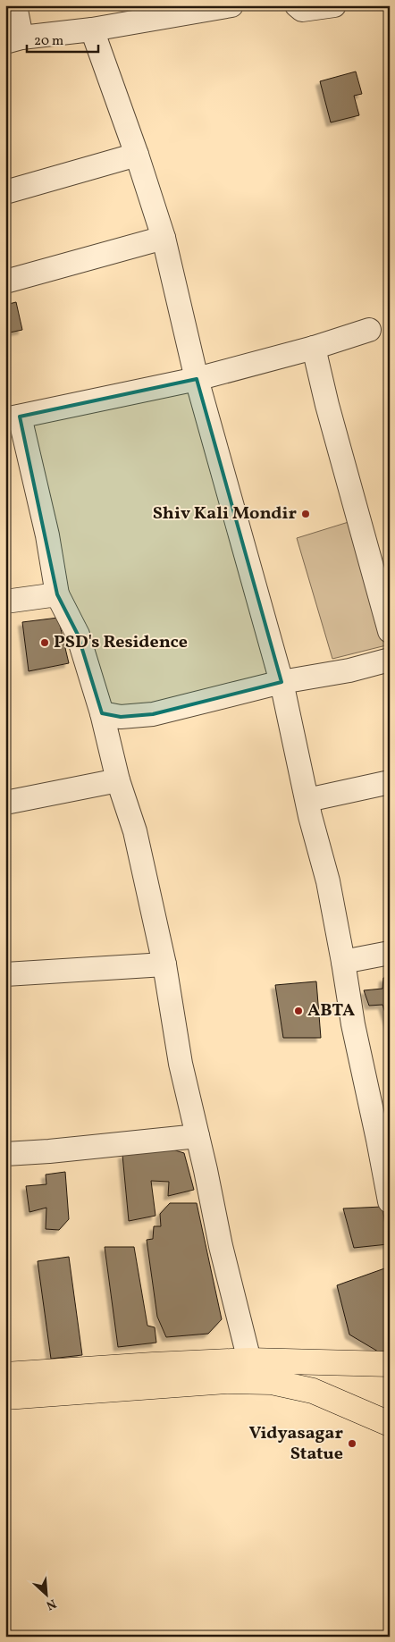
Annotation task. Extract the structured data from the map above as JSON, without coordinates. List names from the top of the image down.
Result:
{
  "places": [
    "Shiv Kali Mondir",
    "PSD's Residence",
    "ABTA",
    "Vidyasagar Statue"
  ],
  "scale_bar": "20 m",
  "north": "bottom right"
}
